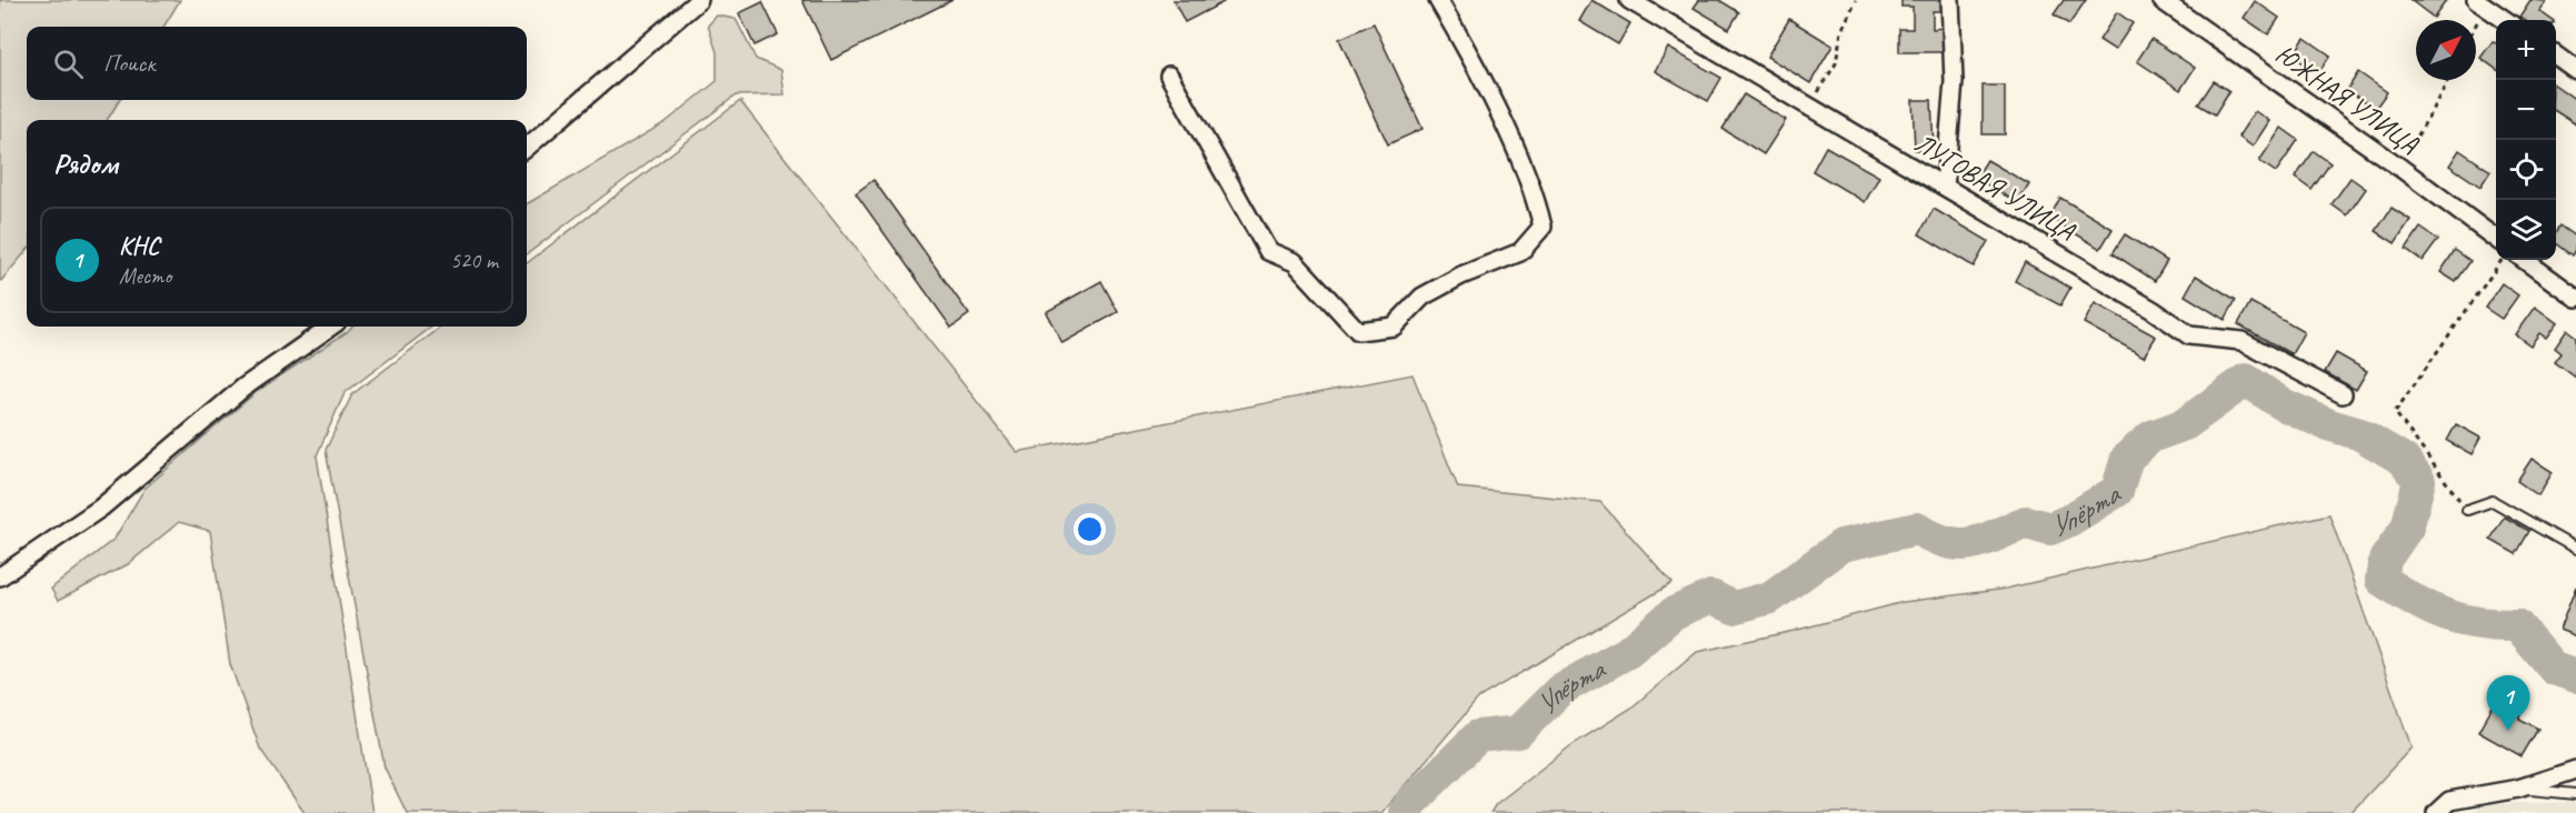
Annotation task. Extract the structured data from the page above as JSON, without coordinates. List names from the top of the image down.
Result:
{
  "streets": {
    "street": ["ЮЖНАЯ УЛИЦА", "ЛУГОВАЯ УЛИЦА"]
  },
  "water": ["Упёрта"],
  "north": "top right",
  "page": {
    "map_buttons": ["+", "−"],
    "search": "Поиск",
    "heading": "Рядом",
    "list": [
      {
        "mark": "1",
        "name": "КНС",
        "note": "Место",
        "value": "520 m"
      }
    ],
    "pins": "1"
  }
}
